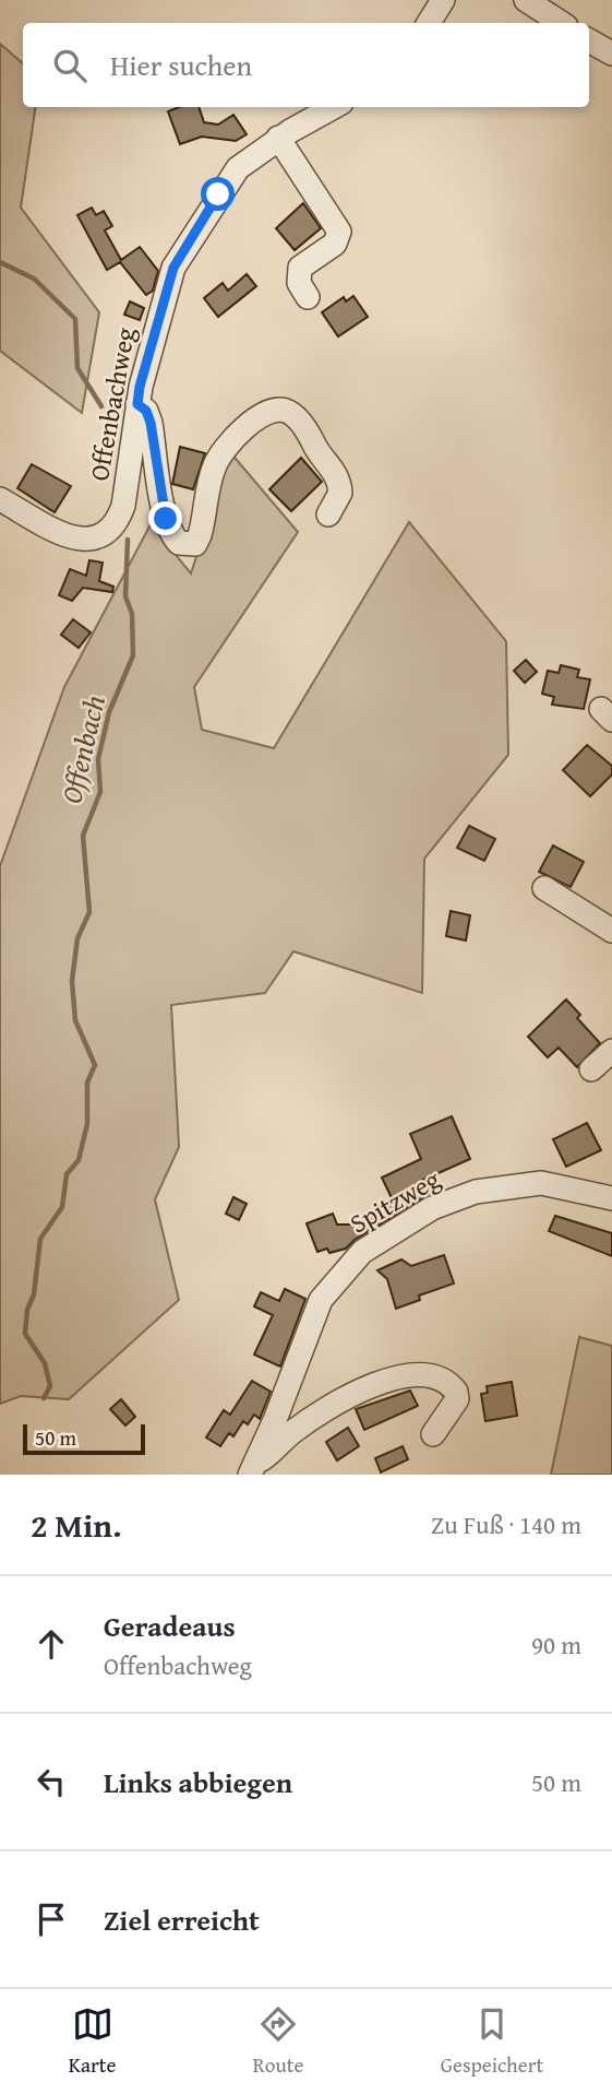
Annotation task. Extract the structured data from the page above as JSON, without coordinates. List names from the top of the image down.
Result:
{
  "streets": {
    "street": ["Offenbachweg", "Spitzweg"]
  },
  "water": ["Offenbach"],
  "scale_bar": "50 m",
  "page": {
    "search": "Hier suchen",
    "scale": "50 m",
    "heading": ["2 Min.", "Zu Fuß · 140 m"],
    "list": [
      ["Geradeaus", "Offenbachweg", "90 m"],
      ["Links abbiegen", "50 m"],
      "Ziel erreicht"
    ],
    "nav": ["Karte", "Route", "Gespeichert"]
  }
}
